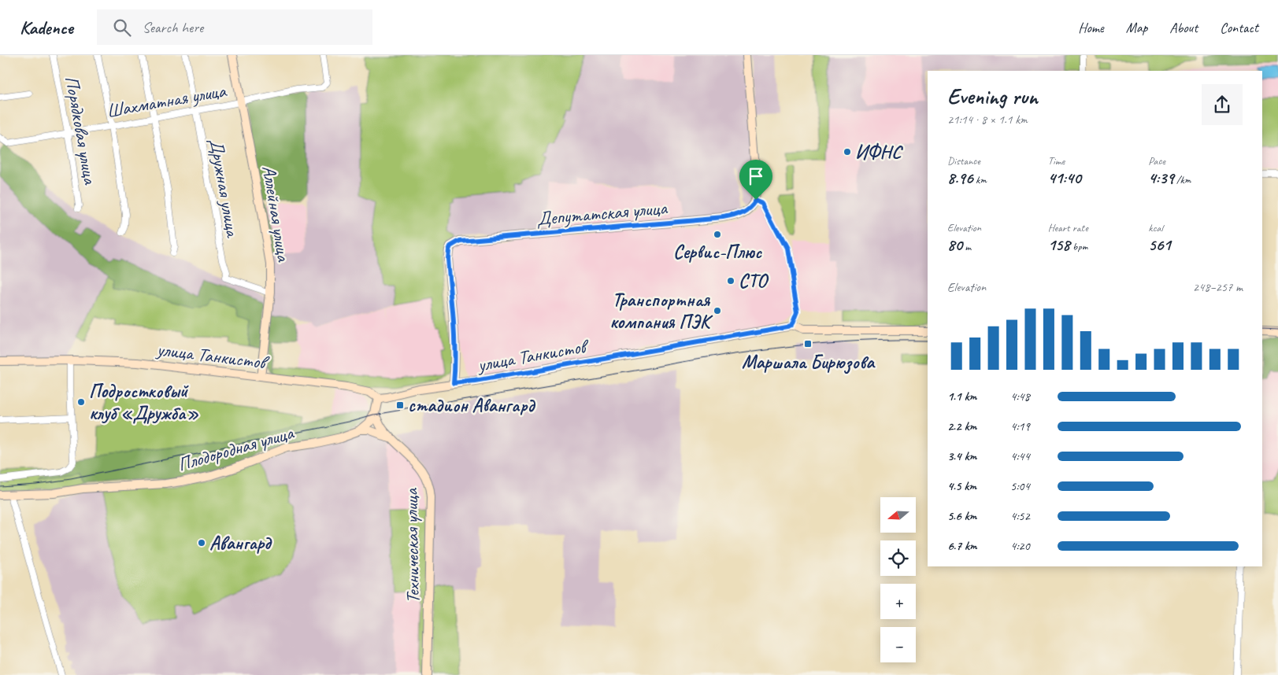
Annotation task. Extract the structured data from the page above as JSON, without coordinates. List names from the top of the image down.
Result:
{
  "streets": {
    "main road": [
      "Аллейная улица",
      "Депутатская улица",
      "улица Танкистов",
      "Плодородная улица",
      "Техническая улица"
    ],
    "street": ["Шахматная улица", "Порядковая улица", "Дружная улица"]
  },
  "crossings": [
    ["Шахматная улица", "Порядковая улица"],
    ["Шахматная улица", "Дружная улица"],
    ["Шахматная улица", "Аллейная улица"],
    ["Дружная улица", "Аллейная улица"],
    ["Аллейная улица", "улица Танкистов"],
    ["Депутатская улица", "улица Танкистов"],
    ["Плодородная улица", "Техническая улица"]
  ],
  "places": {
    "other": [
      "ИФНС",
      "Сервис-Плюс",
      "СТО",
      "Транспортная компания ПЭК",
      "Подростковый клуб «Дружба»",
      "Авангард"
    ],
    "transit": ["Маршала Бирюзова", "стадион Авангард"]
  },
  "north": "left",
  "page": {
    "header": "Kadence",
    "search": "Search here",
    "nav": [
      "Home",
      "Map",
      "About",
      "Contact"
    ],
    "heading": ["Evening run", "21:14 · 8 × 1.1 km"],
    "stats": [
      ["Distance", "8.96 km"],
      ["Time", "41:40"],
      ["Pace", "4:39 /km"],
      ["Elevation", "80 m"],
      ["Heart rate", "158 bpm"],
      ["kcal", "561"]
    ],
    "chart": ["Elevation", "248–257 m"],
    "list": [
      {
        "name": "1.1 km",
        "note": "4:48"
      },
      {
        "name": "2.2 km",
        "note": "4:19"
      },
      {
        "name": "3.4 km",
        "note": "4:44"
      },
      {
        "name": "4.5 km",
        "note": "5:04"
      },
      {
        "name": "5.6 km",
        "note": "4:52"
      },
      {
        "name": "6.7 km",
        "note": "4:20"
      }
    ],
    "map_buttons": ["+", "−"]
  }
}
